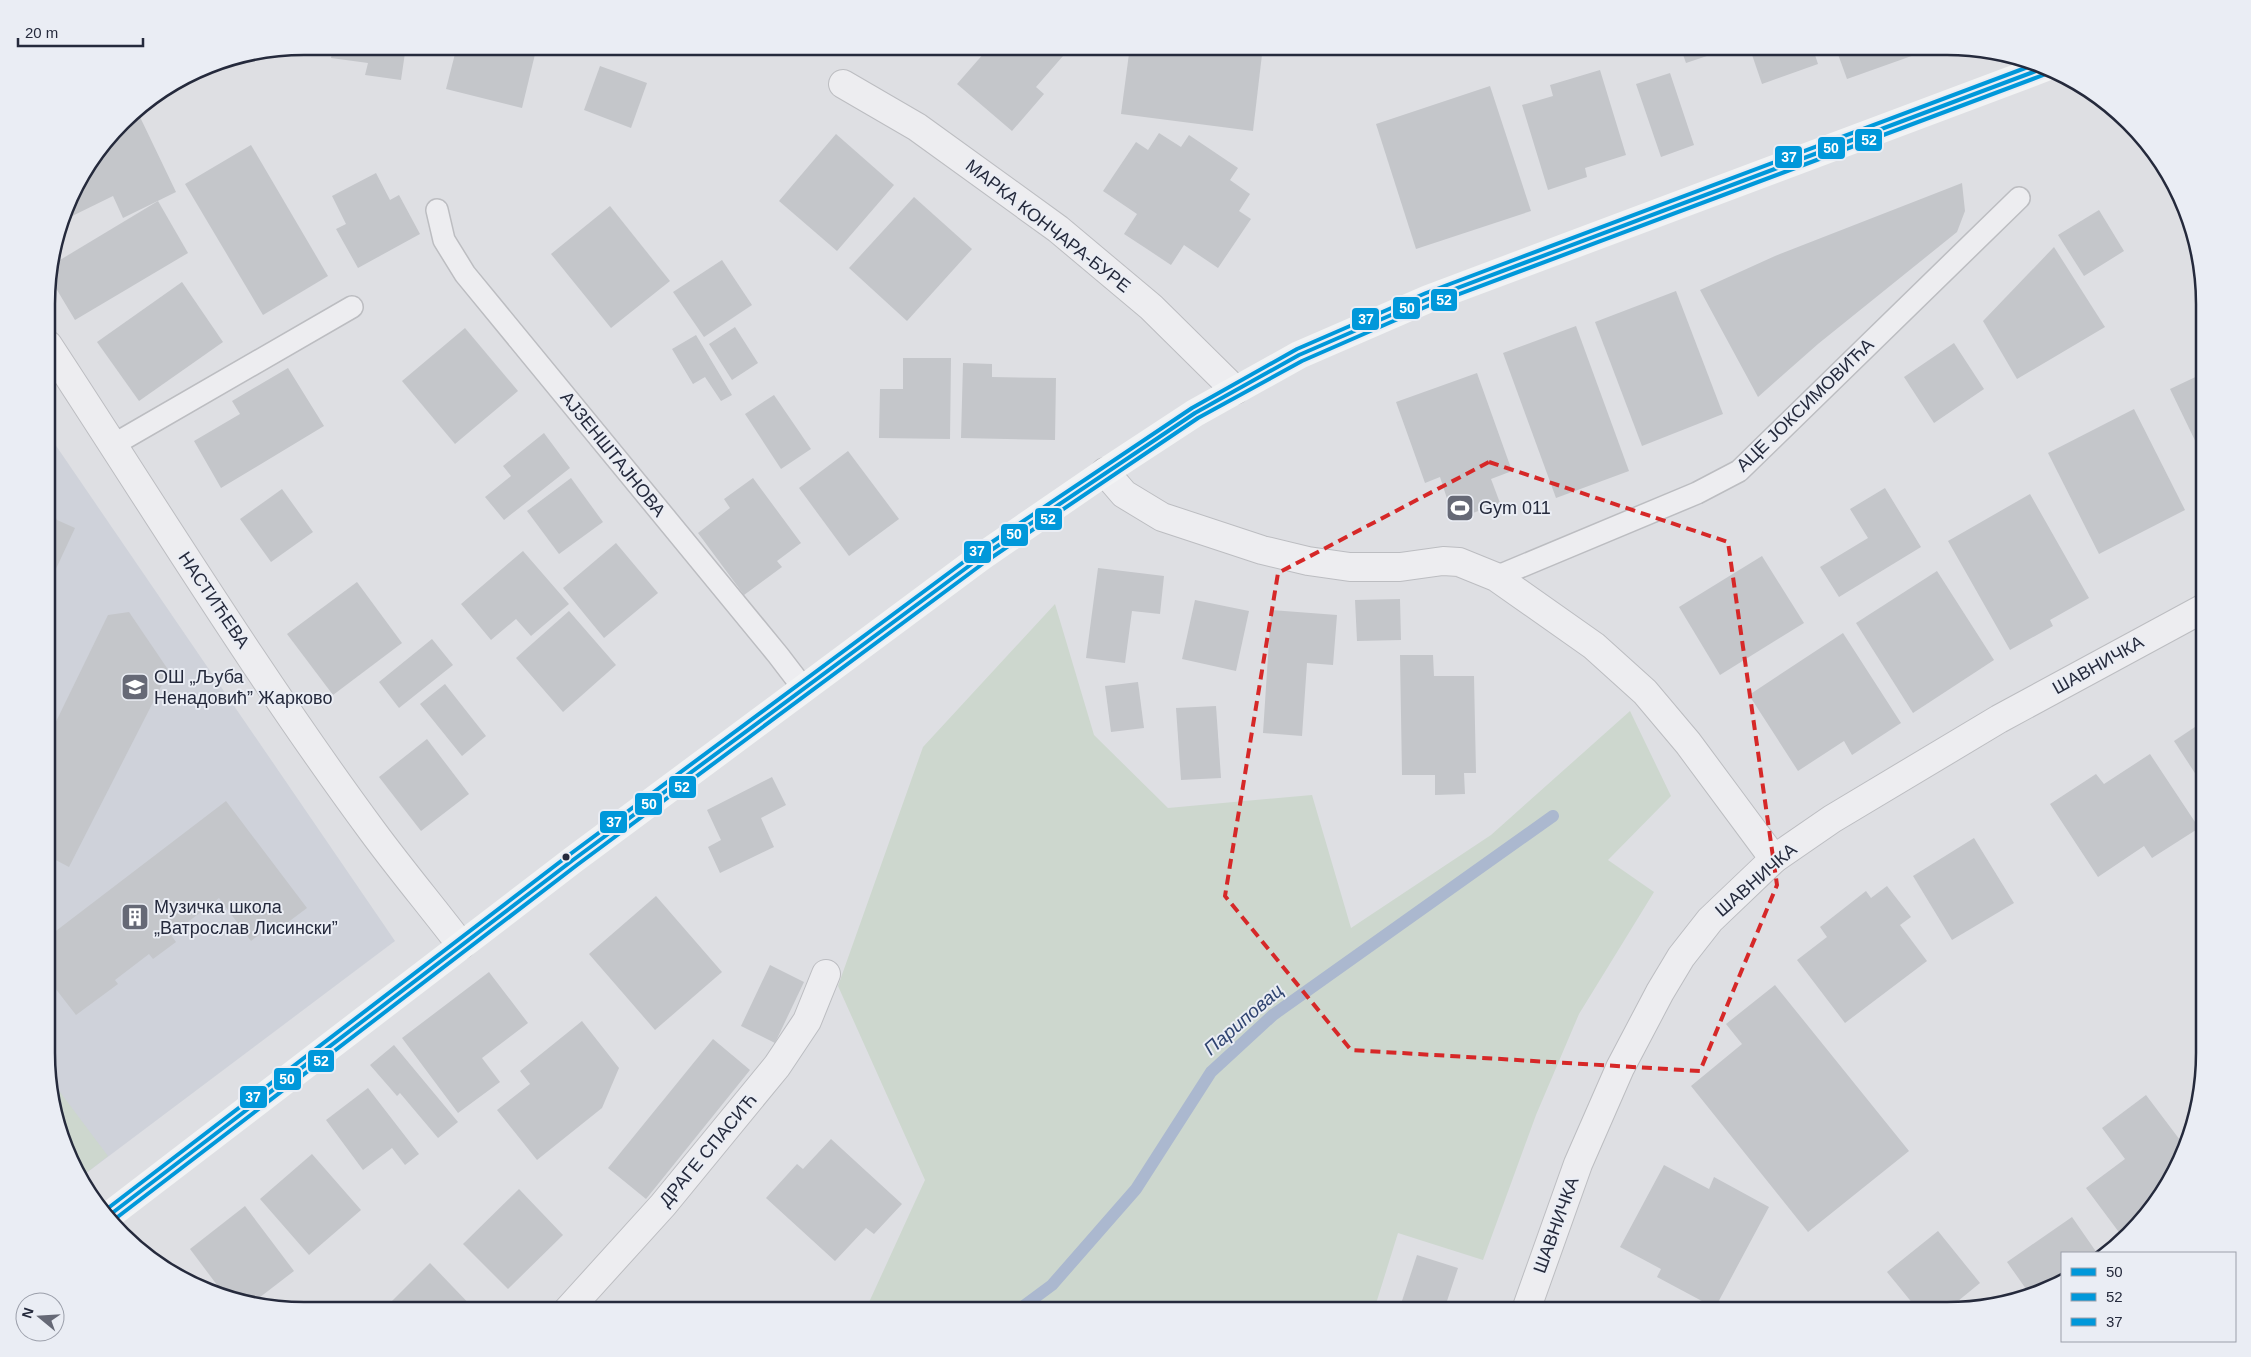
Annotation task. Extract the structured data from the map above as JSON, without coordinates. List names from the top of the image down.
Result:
{
  "streets": {
    "street": [
      "МАРКА КОНЧАРА-БУРЕ",
      "НАСТИЋЕВА",
      "ШАВНИЧКА",
      "ДРАГЕ СПАСИЋ"
    ],
    "lane": ["АЦЕ ЈОКСИМОВИЋА", "АЈЗЕНШТАЈНОВА"]
  },
  "water": ["Париповац"],
  "places": {
    "sports": ["Gym 011"],
    "school or university": ["ОШ „Љуба Ненадовић” Жарково"],
    "building": ["Музичка школа „Ватрослав Лисински”"]
  },
  "lines": ["transit line 37", "transit line 50", "transit line 52"],
  "legend": ["50", "52", "37"],
  "scale_bar": "20 m",
  "north": "left"
}
